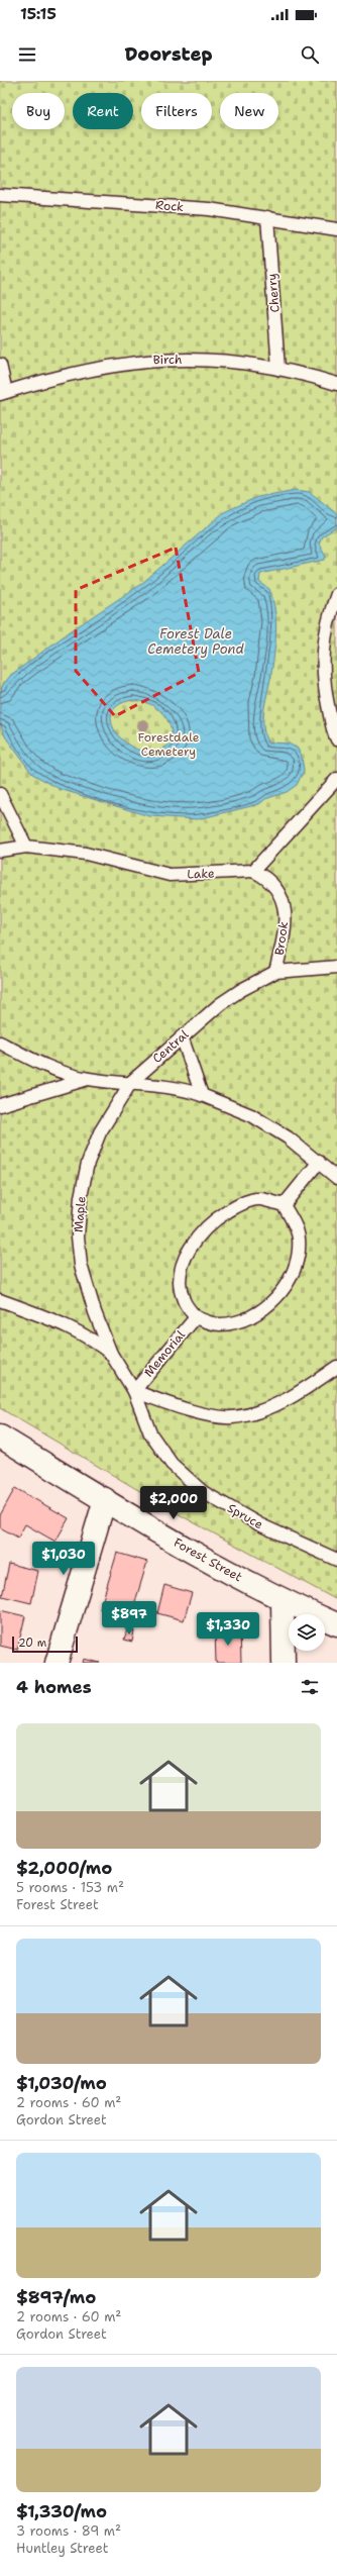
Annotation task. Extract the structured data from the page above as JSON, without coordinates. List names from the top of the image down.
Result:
{
  "streets": {
    "street": ["Forest Street"],
    "lane": [
      "Rock",
      "Cherry",
      "Birch",
      "Lake",
      "Brook",
      "Central",
      "Maple",
      "Memorial",
      "Spruce"
    ]
  },
  "crossings": [
    ["Rock", "Cherry"],
    ["Cherry", "Birch"],
    ["Lake", "Brook"],
    ["Brook", "Central"],
    ["Central", "Maple"],
    ["Maple", "Spruce"],
    ["Memorial", "Spruce"]
  ],
  "water": ["Forest Dale Cemetery Pond"],
  "parks": ["Forestdale Cemetery"],
  "scale_bar": "20 m",
  "page": {
    "status": "15:15",
    "header": "Doorstep",
    "chip": [
      "Buy",
      "Rent",
      "Filters",
      "New"
    ],
    "price": [
      "$2,000",
      "$1,030",
      "$897",
      "$1,330"
    ],
    "scale": "20 m",
    "heading": "4 homes",
    "list": [
      {
        "name": "$2,000/mo",
        "note": "5 rooms · 153 m² · Forest Street"
      },
      {
        "name": "$1,030/mo",
        "note": "2 rooms · 60 m² · Gordon Street"
      },
      {
        "name": "$897/mo",
        "note": "2 rooms · 60 m² · Gordon Street"
      },
      {
        "name": "$1,330/mo",
        "note": "3 rooms · 89 m² · Huntley Street"
      }
    ]
  }
}
